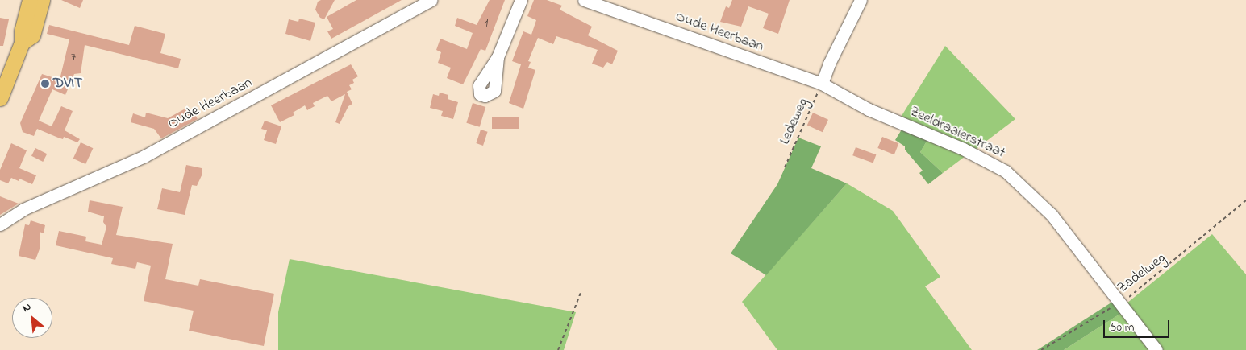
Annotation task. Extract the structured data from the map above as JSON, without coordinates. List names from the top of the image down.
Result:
{
  "streets": {
    "street": ["Oude Heerbaan", "Zeeldraaierstraat"],
    "path": ["Ledeweg", "Zadelweg"]
  },
  "crossings": [
    ["Oude Heerbaan", "Ledeweg"],
    ["Oude Heerbaan", "Zeeldraaierstraat"],
    ["Ledeweg", "Zeeldraaierstraat"],
    ["Zeeldraaierstraat", "Zadelweg"]
  ],
  "places": ["DVIT"],
  "house_numbers": ["1", "7"],
  "scale_bar": "50 m",
  "north": "top left"
}
